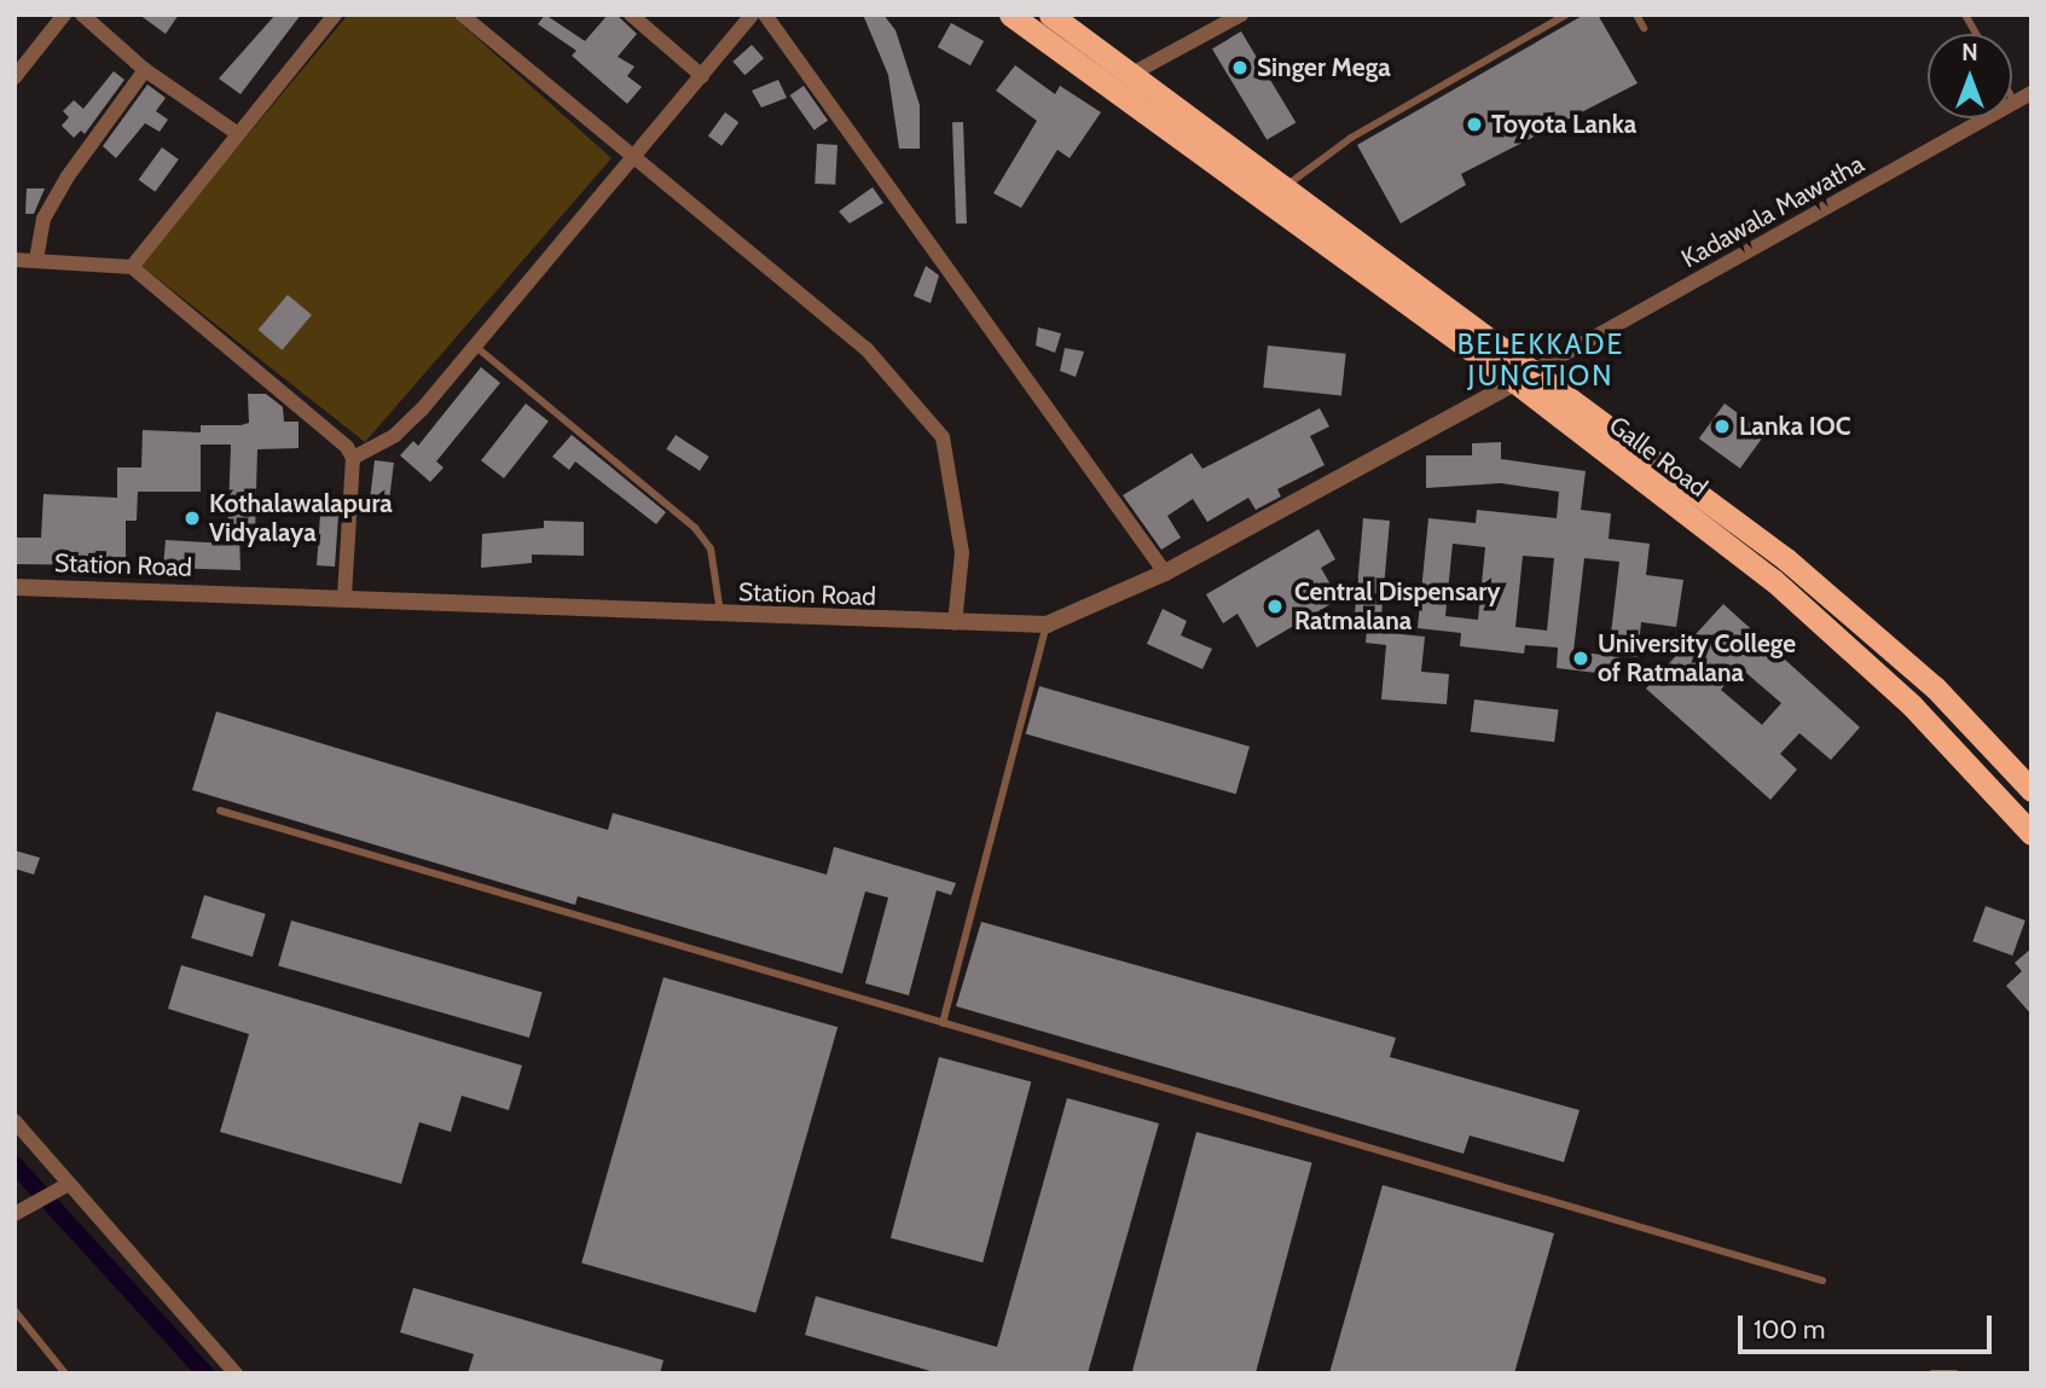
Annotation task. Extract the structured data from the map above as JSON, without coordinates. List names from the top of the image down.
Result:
{
  "streets": {
    "highway": ["Galle Road"],
    "street": ["Kadawala Mawatha", "Station Road"]
  },
  "crossings": [
    ["Kadawala Mawatha", "Galle Road"],
    ["Kadawala Mawatha", "Station Road"],
    ["Galle Road", "Station Road"]
  ],
  "districts": ["BELEKKADE JUNCTION"],
  "places": [
    "Singer Mega",
    "Toyota Lanka",
    "Lanka IOC",
    "Kothalawalapura Vidyalaya",
    "Central Dispensary Ratmalana",
    "University College of Ratmalana"
  ],
  "scale_bar": "100 m",
  "north": "top"
}
